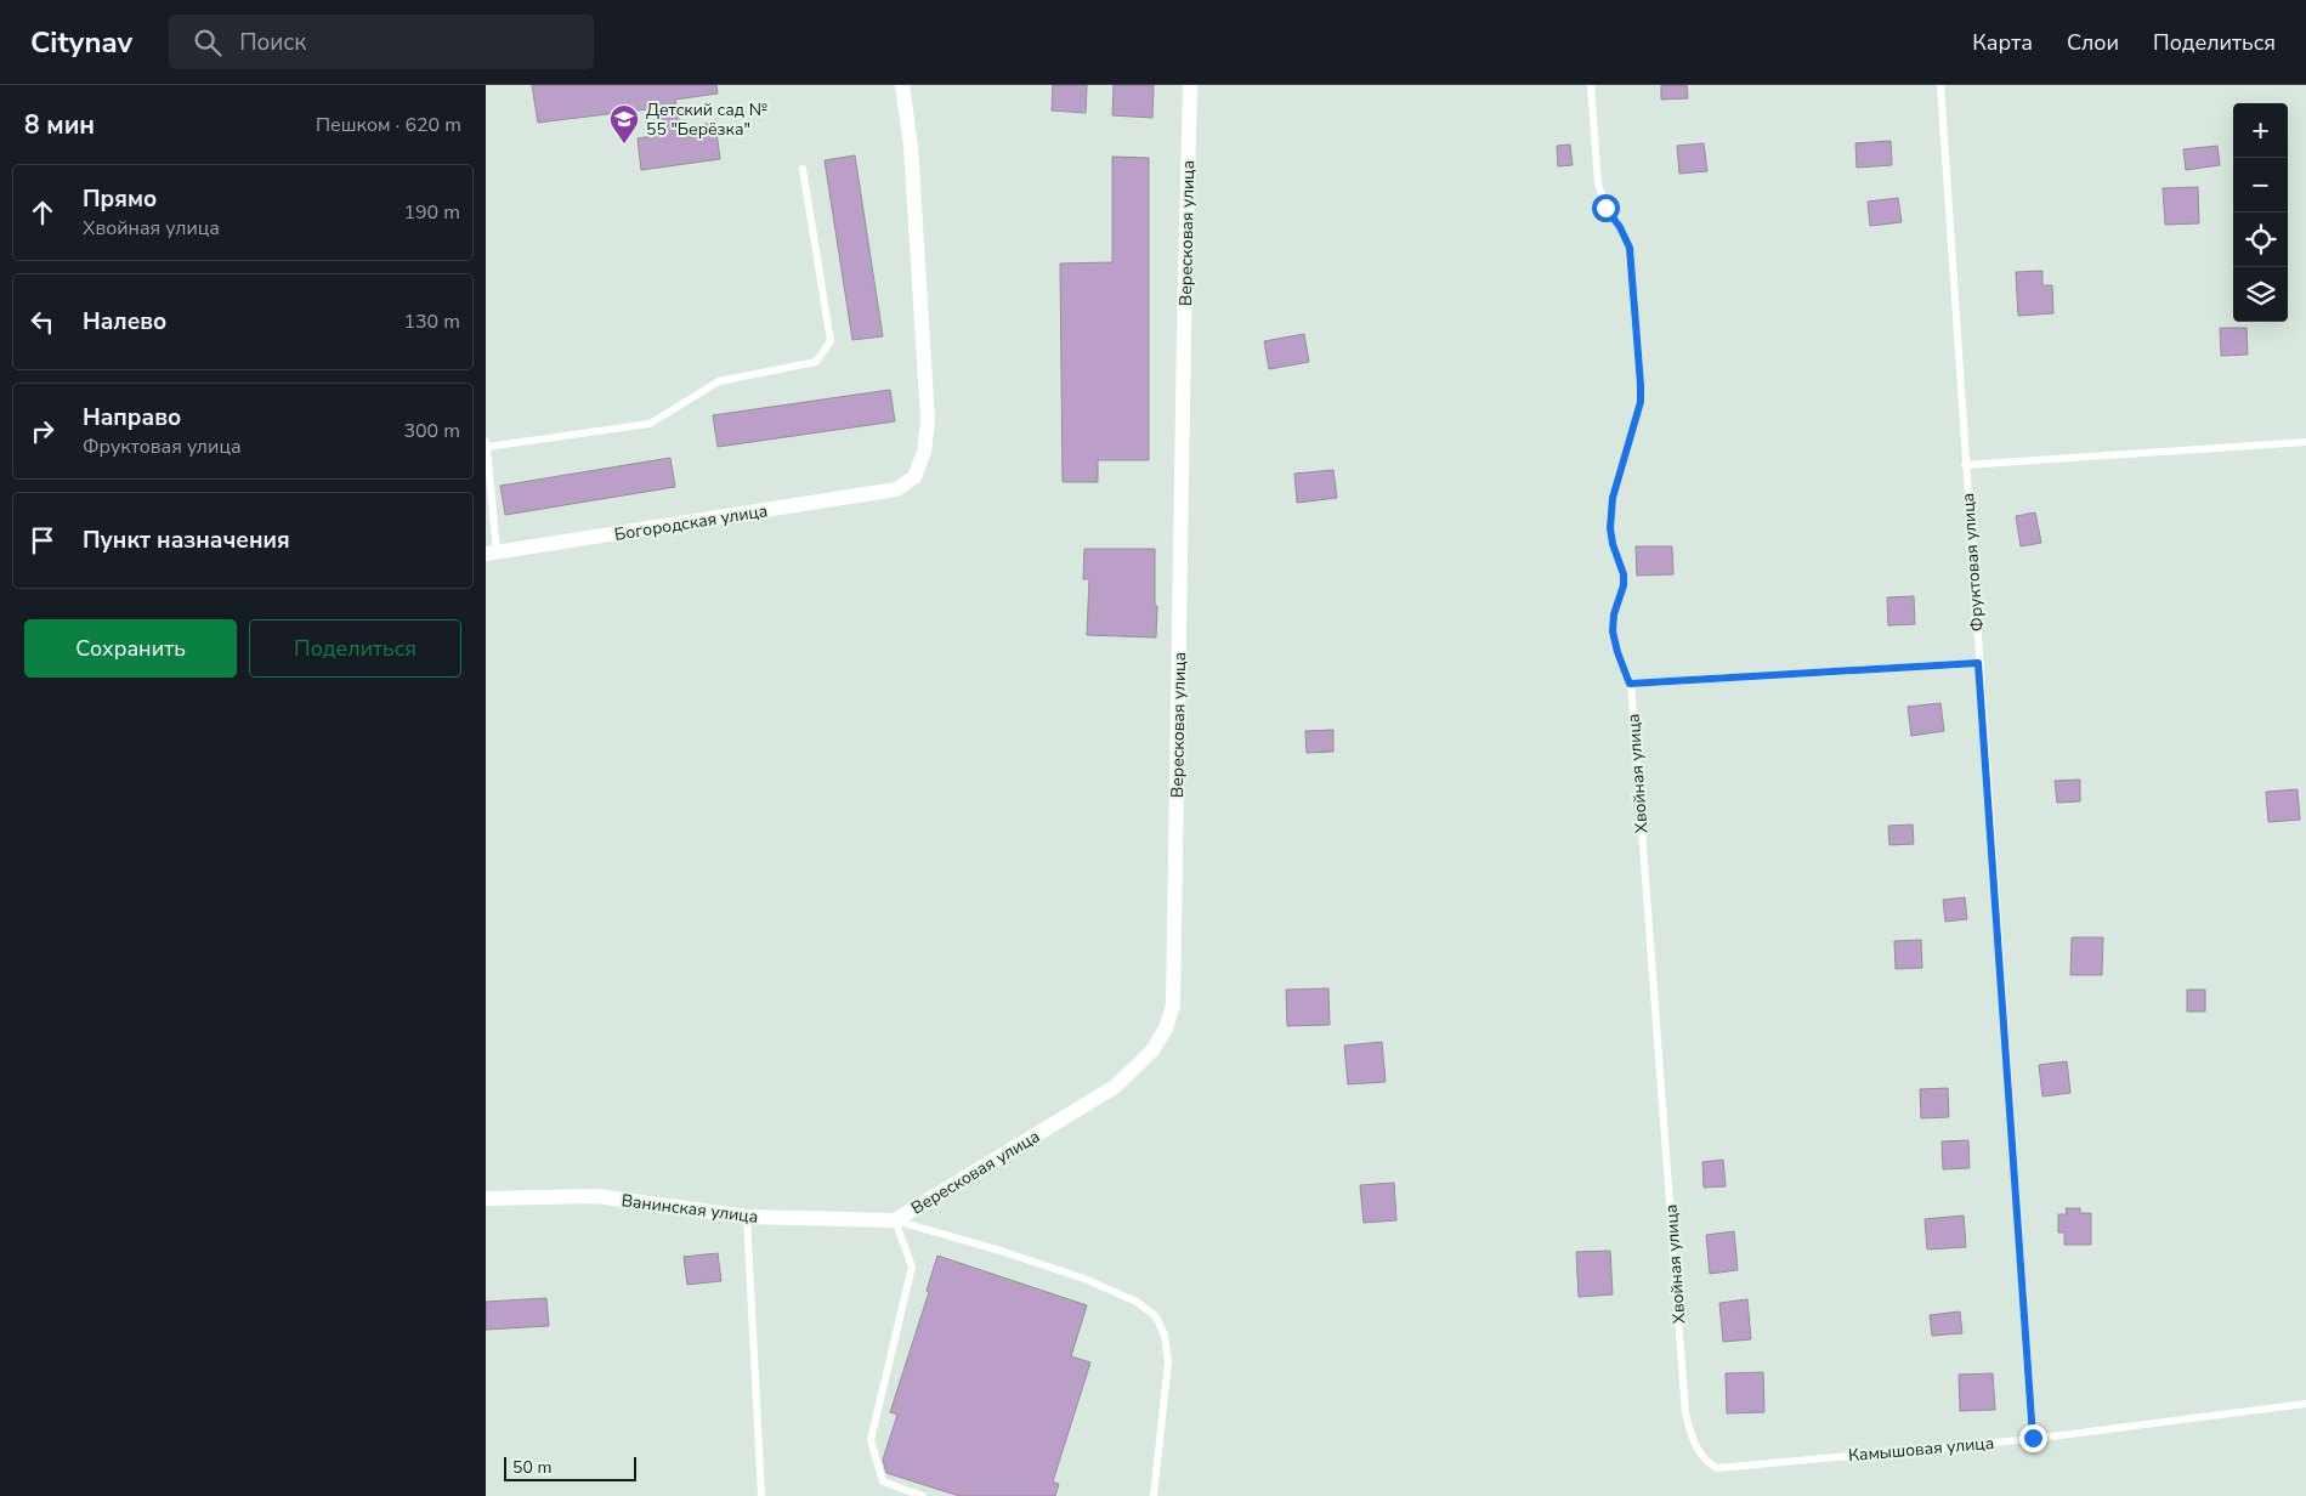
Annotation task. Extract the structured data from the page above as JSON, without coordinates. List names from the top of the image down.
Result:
{
  "streets": {
    "street": ["Вересковая улица", "Богородская улица", "Ванинская улица"],
    "lane": ["Фруктовая улица", "Хвойная улица", "Камышовая улица"]
  },
  "crossings": [
    ["Вересковая улица", "Ванинская улица"],
    ["Фруктовая улица", "Камышовая улица"],
    ["Хвойная улица", "Камышовая улица"]
  ],
  "places": {
    "school or university": ["Детский сад № 55 \"Берёзка\""]
  },
  "scale_bar": "50 m",
  "page": {
    "header": "Citynav",
    "search": "Поиск",
    "nav": ["Карта", "Слои", "Поделиться"],
    "heading": ["8 мин", "Пешком · 620 m"],
    "map_buttons": ["+", "−"],
    "list": [
      ["Прямо", "Хвойная улица", "190 m"],
      ["Налево", "130 m"],
      ["Направо", "Фруктовая улица", "300 m"],
      "Пункт назначения"
    ],
    "buttons": ["Сохранить", "Поделиться"],
    "scale": "50 m"
  }
}
